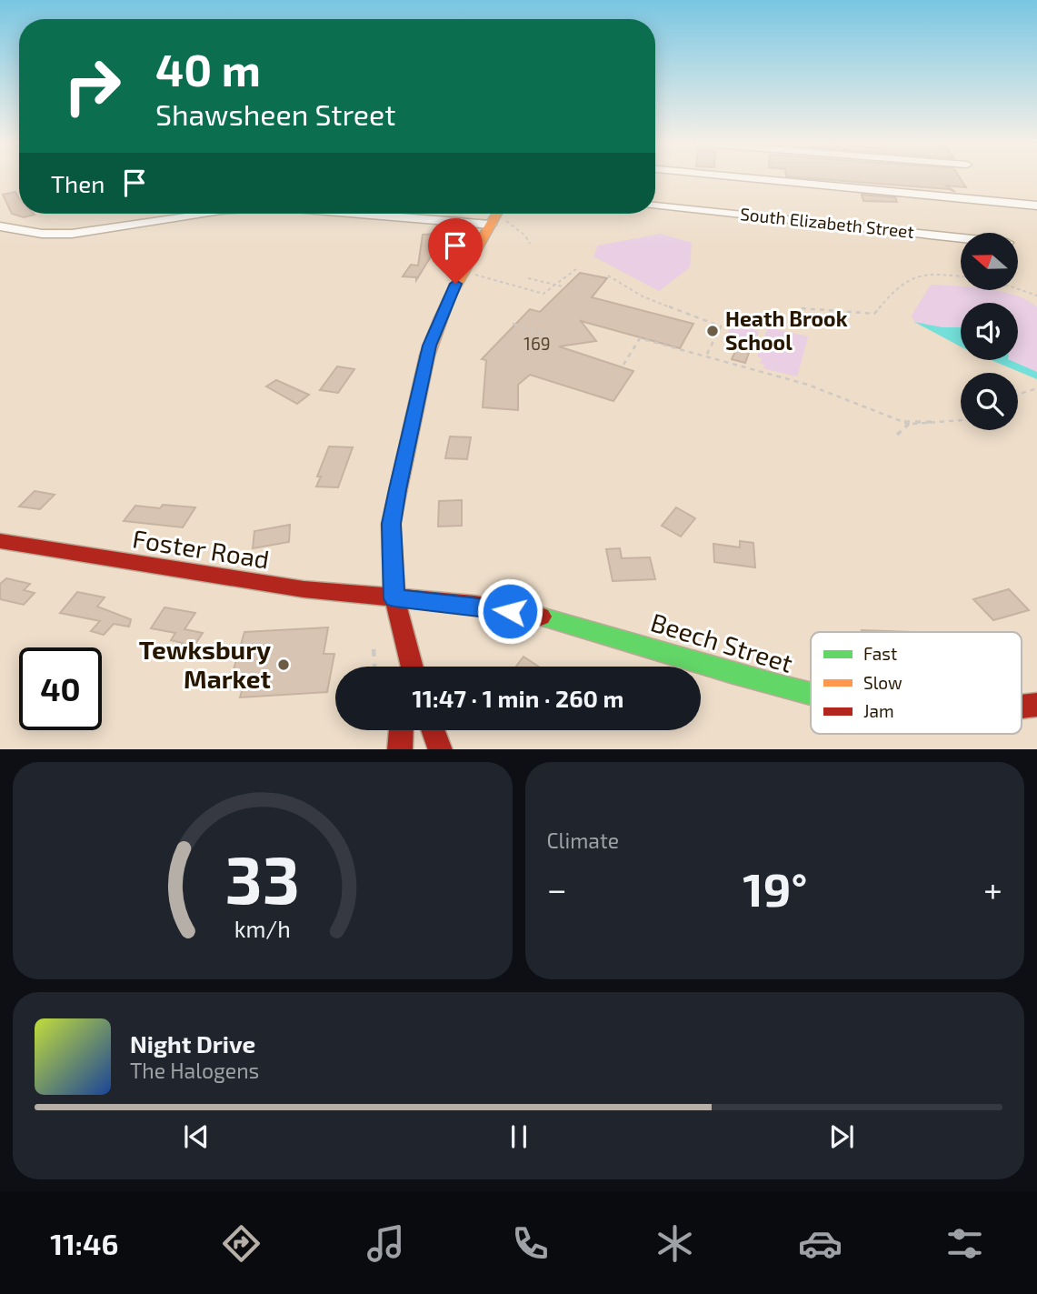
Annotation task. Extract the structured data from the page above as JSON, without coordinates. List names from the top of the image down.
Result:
{
  "streets": {
    "street": ["South Elizabeth Street", "Foster Road", "Beech Street"]
  },
  "crossings": [
    ["Foster Road", "Beech Street"]
  ],
  "places": ["Heath Brook School", "Tewksbury Market"],
  "house_numbers": ["169"],
  "legend": ["Fast", "Slow", "Jam"],
  "north": "left",
  "page": {
    "turn": ["40 m", "Shawsheen Street"],
    "then": "Then",
    "limit": "40",
    "trip": "11:47 · 1 min · 260 m",
    "tile": "Climate",
    "heat": ["−", "19°", "+"],
    "song": ["Night Drive", "The Halogens"],
    "tabs": "11:46",
    "gauge": ["33", "km/h"]
  }
}
